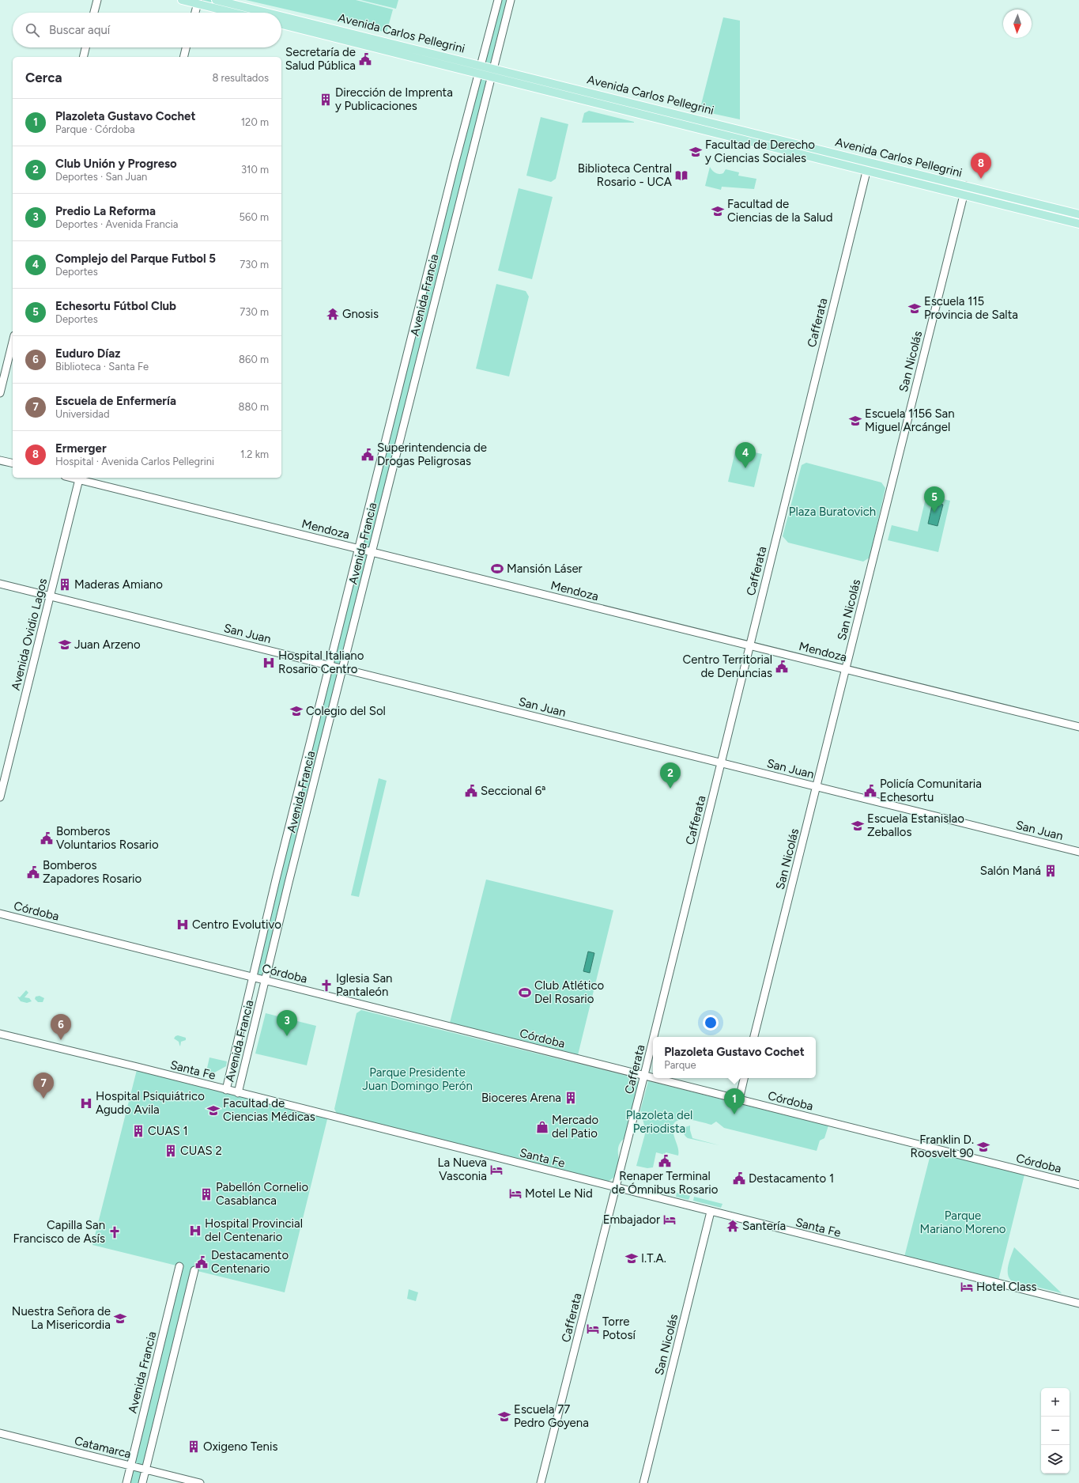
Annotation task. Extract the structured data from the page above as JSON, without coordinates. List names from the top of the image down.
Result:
{
  "streets": {
    "main road": [
      "Avenida Carlos Pellegrini",
      "Avenida Francia",
      "Cafferata",
      "San Nicolás",
      "Mendoza",
      "San Juan",
      "Avenida Ovidio Lagos",
      "Córdoba",
      "Santa Fe",
      "Catamarca"
    ]
  },
  "crossings": [
    ["Avenida Carlos Pellegrini", "Avenida Francia"],
    ["Avenida Carlos Pellegrini", "Cafferata"],
    ["Avenida Carlos Pellegrini", "San Nicolás"],
    ["Avenida Francia", "Mendoza"],
    ["Avenida Francia", "San Juan"],
    ["Avenida Francia", "Córdoba"],
    ["Avenida Francia", "Santa Fe"],
    ["Avenida Francia", "Catamarca"],
    ["Cafferata", "Mendoza"],
    ["Cafferata", "San Juan"],
    ["Cafferata", "Córdoba"],
    ["Cafferata", "Santa Fe"],
    ["San Nicolás", "Mendoza"],
    ["San Nicolás", "San Juan"],
    ["San Nicolás", "Santa Fe"],
    ["Mendoza", "Avenida Ovidio Lagos"],
    ["San Juan", "Avenida Ovidio Lagos"]
  ],
  "parks": [
    "Plaza Buratovich",
    "Parque Presidente Juan Domingo Perón",
    "Plazoleta del Periodista",
    "Parque Mariano Moreno"
  ],
  "places": {
    "public building": [
      "Secretaría de Salud Pública",
      "Superintendencia de Drogas Peligrosas",
      "Centro Territorial de Denuncias",
      "Seccional 6ª",
      "Policía Comunitaria Echesortu",
      "Bomberos Voluntarios Rosario",
      "Bomberos Zapadores Rosario",
      "Renaper Terminal de Ómnibus Rosario",
      "Destacamento 1",
      "Destacamento Centenario"
    ],
    "building": [
      "Dirección de Imprenta y Publicaciones",
      "Maderas Amiano",
      "Salón Maná",
      "Bioceres Arena",
      "CUAS 1",
      "CUAS 2",
      "Pabellón Cornelio Casablanca",
      "Oxigeno Tenis"
    ],
    "school or university": [
      "Facultad de Derecho y Ciencias Sociales",
      "Facultad de Ciencias de la Salud",
      "Escuela 115 Provincia de Salta",
      "Escuela 1156 San Miguel Arcángel",
      "Juan Arzeno",
      "Colegio del Sol",
      "Escuela Estanislao Zeballos",
      "Facultad de Ciencias Médicas",
      "Franklin D. Roosvelt 90",
      "I.T.A.",
      "Nuestra Señora de La Misericordia",
      "Escuela 77 Pedro Goyena"
    ],
    "library": ["Biblioteca Central Rosario - UCA"],
    "temple": ["Gnosis", "Santería"],
    "sports": ["Mansión Láser", "Club Atlético Del Rosario"],
    "hospital": [
      "Hospital Italiano Rosario Centro",
      "Centro Evolutivo",
      "Hospital Psiquiátrico Agudo Avila",
      "Hospital Provincial del Centenario"
    ],
    "church": ["Iglesia San Pantaleón", "Capilla San Francisco de Asís"],
    "shop": ["Mercado del Patio"],
    "hotel": [
      "La Nueva Vasconia",
      "Motel Le Nid",
      "Embajador",
      "Hotel Class",
      "Torre Potosí"
    ]
  },
  "north": "bottom",
  "page": {
    "search": "Buscar aquí",
    "heading": ["Cerca", "8 resultados"],
    "list": [
      {
        "mark": "1",
        "name": "Plazoleta Gustavo Cochet",
        "note": "Parque · Córdoba",
        "value": "120 m"
      },
      {
        "mark": "2",
        "name": "Club Unión y Progreso",
        "note": "Deportes · San Juan",
        "value": "310 m"
      },
      {
        "mark": "3",
        "name": "Predio La Reforma",
        "note": "Deportes · Avenida Francia",
        "value": "560 m"
      },
      {
        "mark": "4",
        "name": "Complejo del Parque Futbol 5",
        "note": "Deportes",
        "value": "730 m"
      },
      {
        "mark": "5",
        "name": "Echesortu Fútbol Club",
        "note": "Deportes",
        "value": "730 m"
      },
      {
        "mark": "6",
        "name": "Euduro Díaz",
        "note": "Biblioteca · Santa Fe",
        "value": "860 m"
      },
      {
        "mark": "7",
        "name": "Escuela de Enfermería",
        "note": "Universidad",
        "value": "880 m"
      },
      {
        "mark": "8",
        "name": "Ermerger",
        "note": "Hospital · Avenida Carlos Pellegrini",
        "value": "1.2 km"
      }
    ],
    "pins": [
      "8",
      "4",
      "5",
      "2",
      "3",
      "6",
      "7",
      "1"
    ],
    "popup": ["Plazoleta Gustavo Cochet", "Parque"],
    "map_buttons": ["+", "−"]
  }
}
